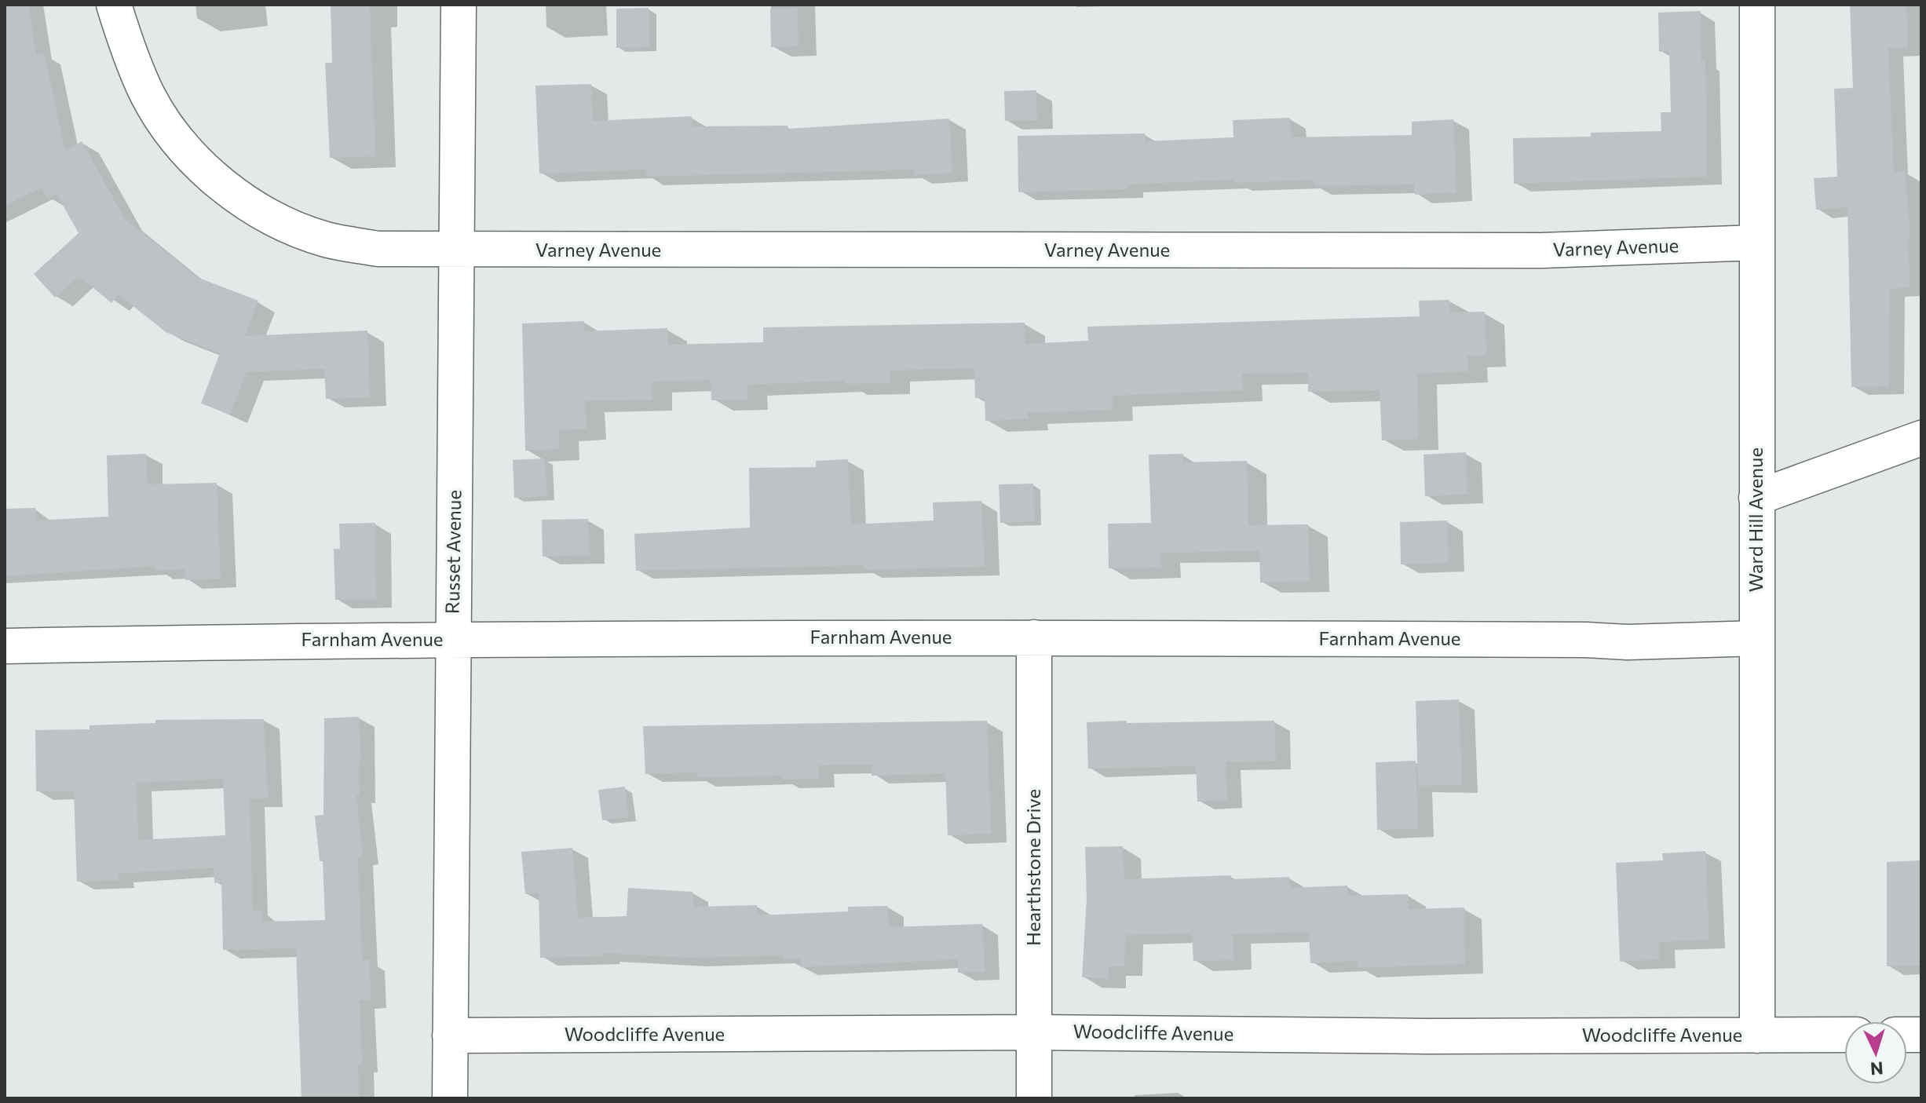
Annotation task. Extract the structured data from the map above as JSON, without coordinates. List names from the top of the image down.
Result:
{
  "streets": {
    "street": [
      "Varney Avenue",
      "Ward Hill Avenue",
      "Russet Avenue",
      "Farnham Avenue",
      "Hearthstone Drive",
      "Woodcliffe Avenue"
    ]
  },
  "crossings": [
    ["Varney Avenue", "Ward Hill Avenue"],
    ["Varney Avenue", "Russet Avenue"],
    ["Ward Hill Avenue", "Farnham Avenue"],
    ["Ward Hill Avenue", "Woodcliffe Avenue"],
    ["Russet Avenue", "Farnham Avenue"],
    ["Russet Avenue", "Woodcliffe Avenue"],
    ["Farnham Avenue", "Hearthstone Drive"],
    ["Hearthstone Drive", "Woodcliffe Avenue"]
  ],
  "north": "bottom"
}
